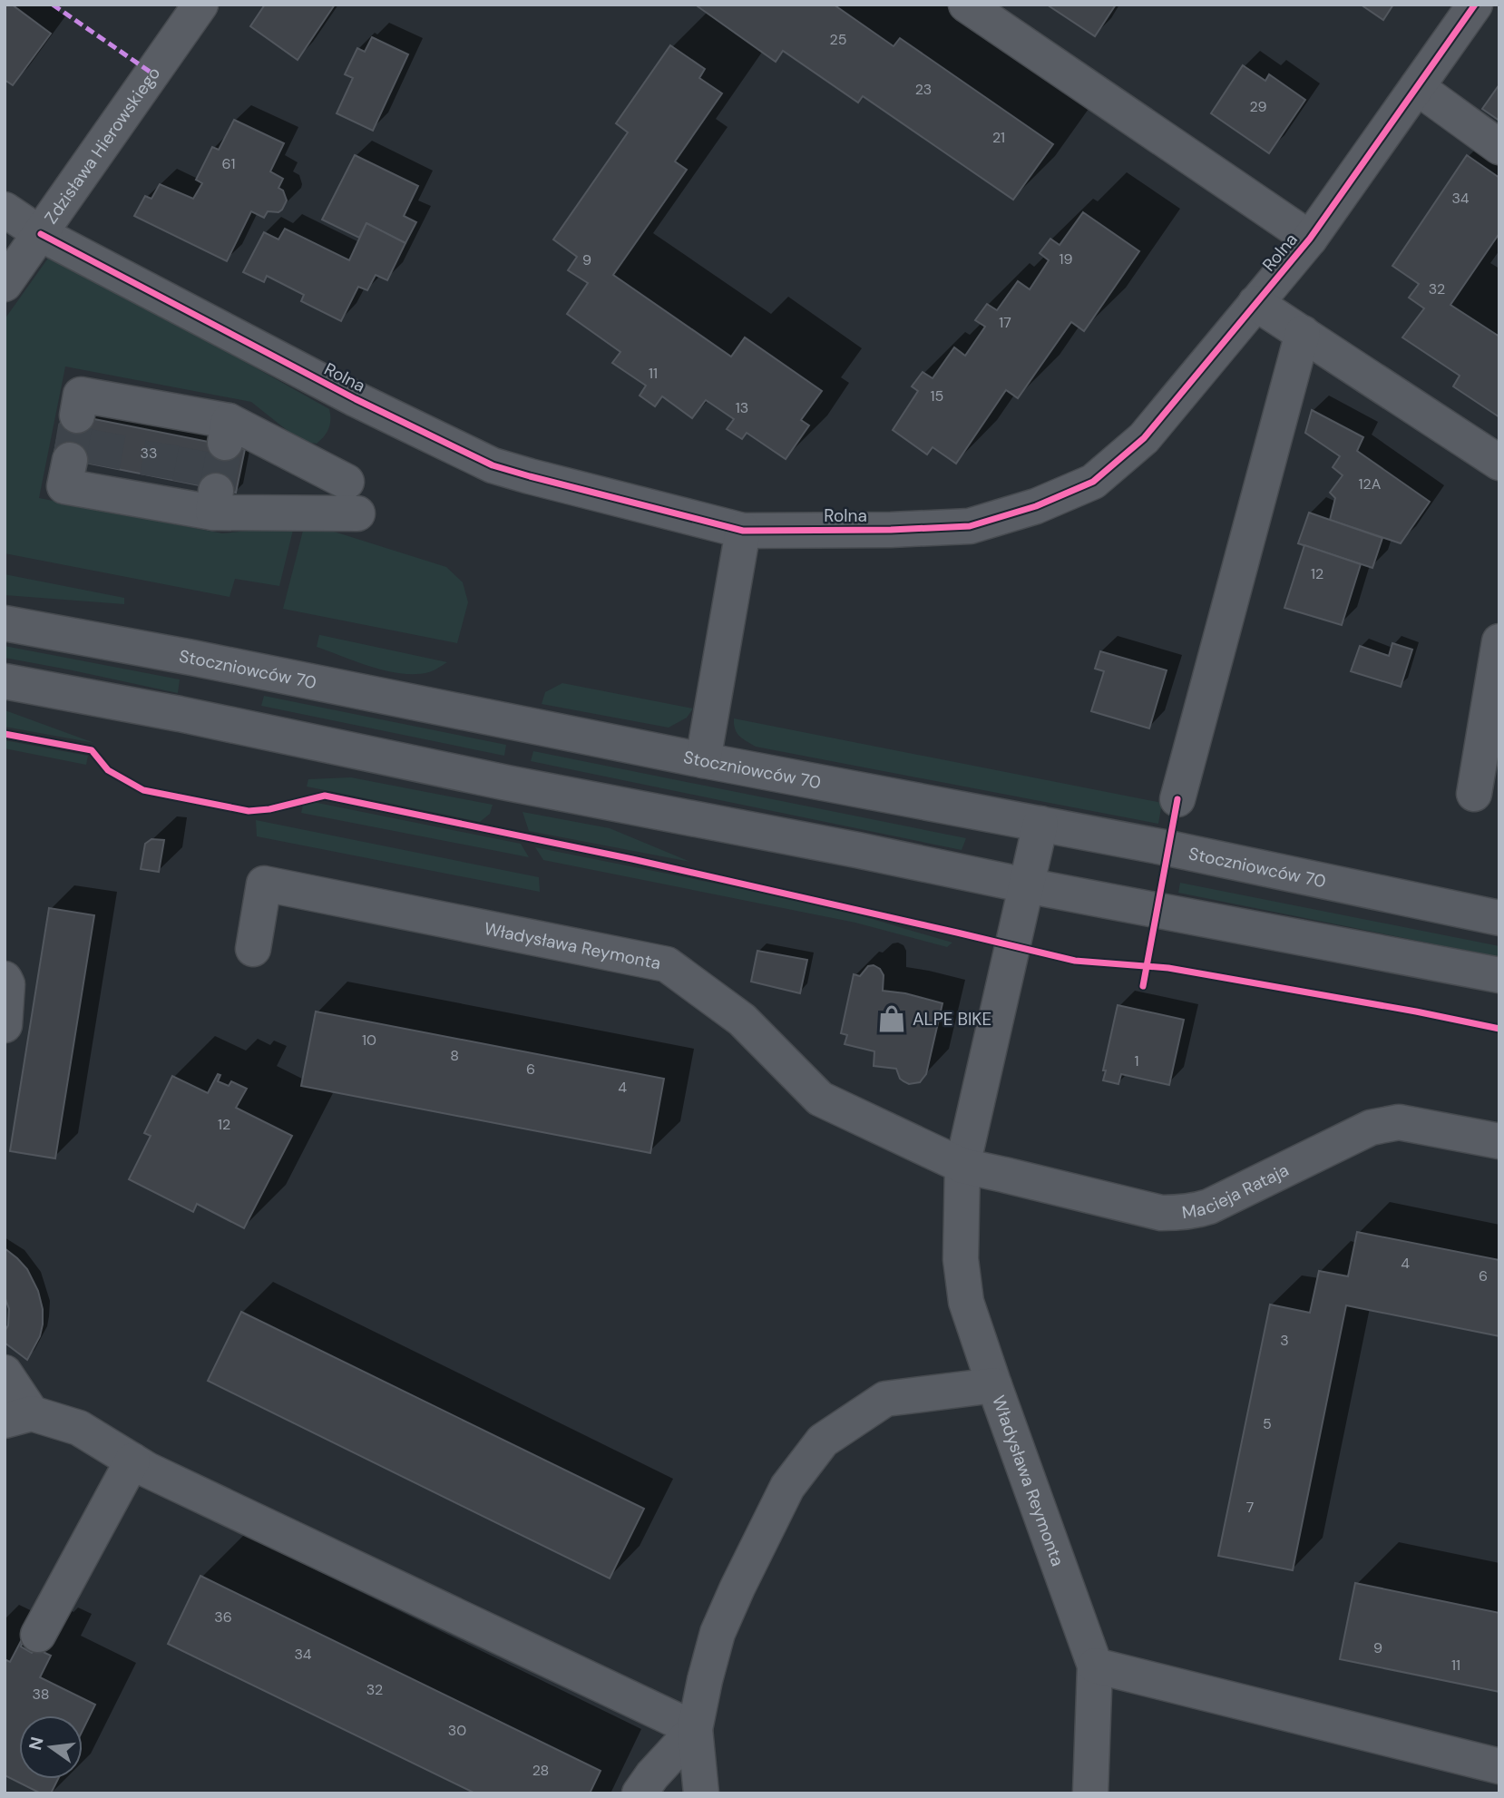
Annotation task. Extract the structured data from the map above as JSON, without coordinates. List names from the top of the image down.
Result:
{
  "streets": {
    "street": [
      "Zdzisława Hierowskiego",
      "Rolna",
      "Stoczniowców 70",
      "Władysława Reymonta",
      "Macieja Rataja"
    ]
  },
  "crossings": [
    ["Zdzisława Hierowskiego", "Rolna"],
    ["Stoczniowców 70", "Władysława Reymonta"],
    ["Władysława Reymonta", "Macieja Rataja"]
  ],
  "places": {
    "shop": ["ALPE BIKE"]
  },
  "house_numbers": [
    "25",
    "23",
    "29",
    "21",
    "61",
    "34",
    "19",
    "9",
    "32",
    "17",
    "11",
    "15",
    "13",
    "33",
    "12A",
    "12",
    "10",
    "8",
    "1",
    "6",
    "4",
    "12",
    "4",
    "6",
    "3",
    "5",
    "7",
    "36",
    "9",
    "34",
    "11",
    "32",
    "38",
    "30",
    "28"
  ],
  "north": "left"
}
